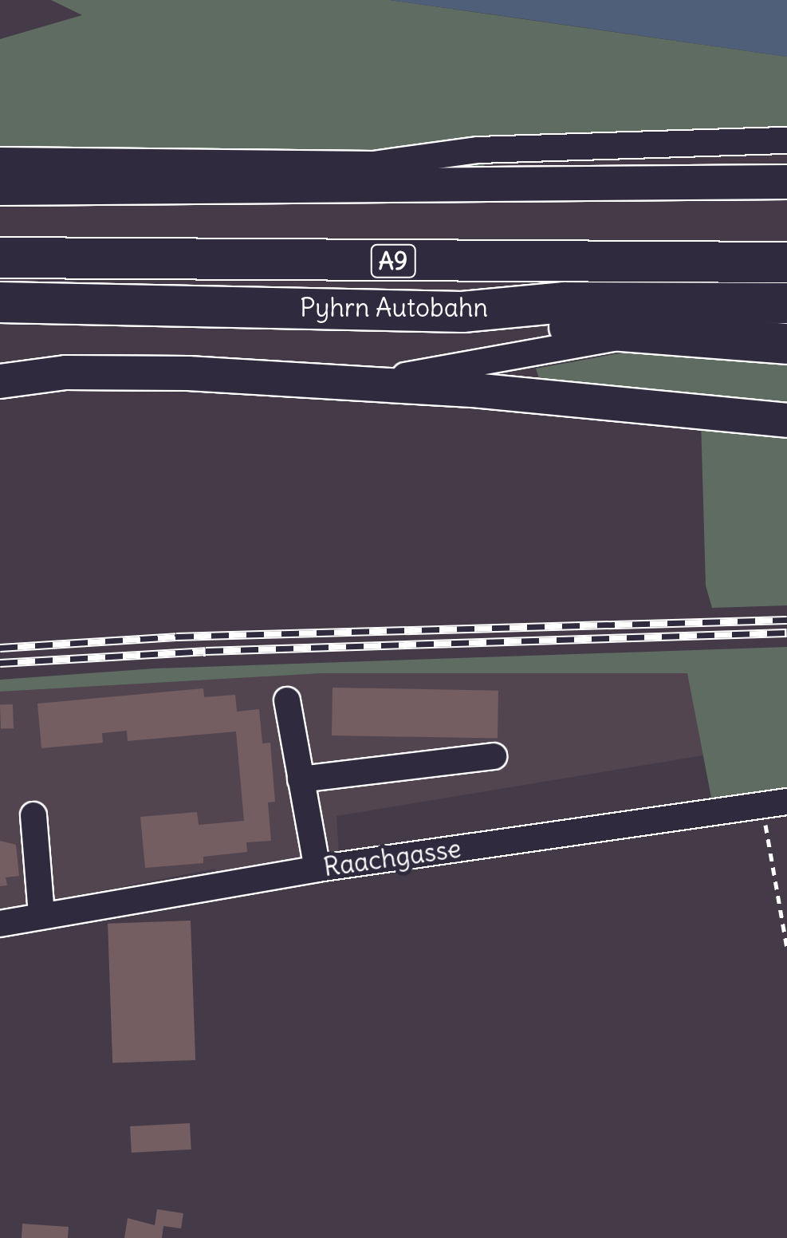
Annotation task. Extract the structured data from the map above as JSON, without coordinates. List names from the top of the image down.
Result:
{
  "streets": {
    "highway": ["A9", "Pyhrn Autobahn"],
    "street": ["Raachgasse"]
  }
}
